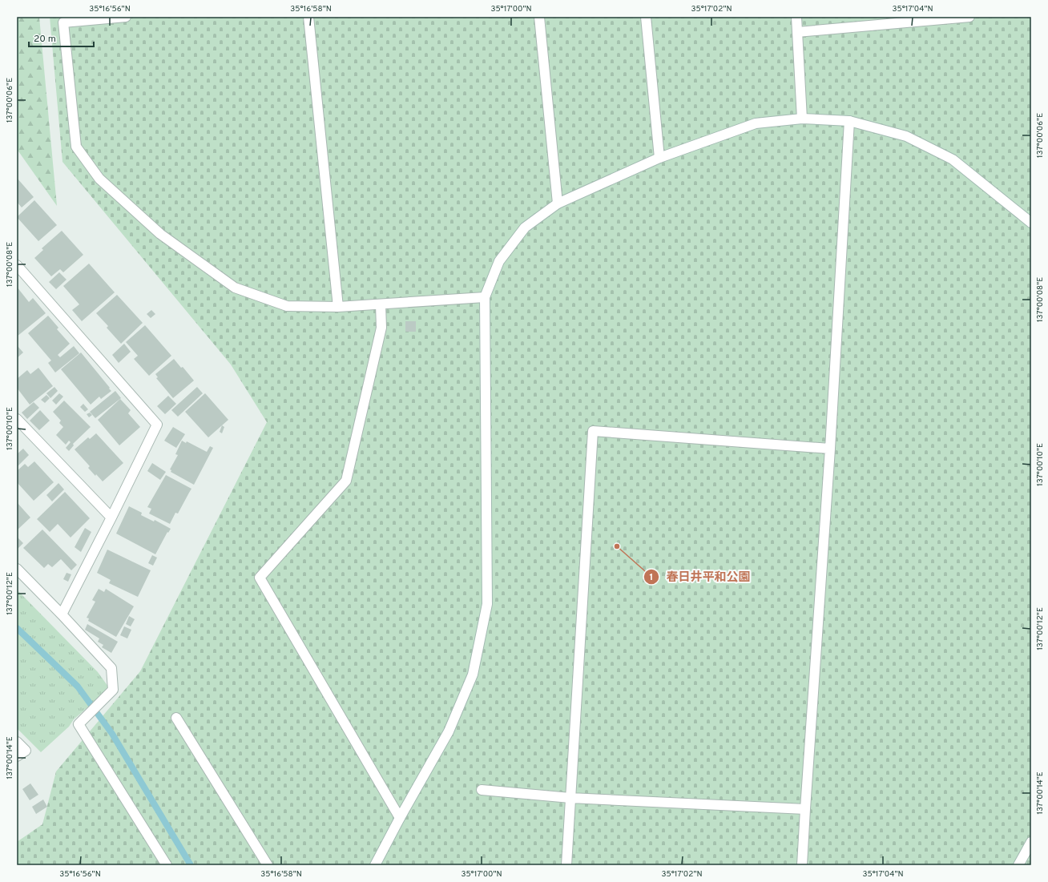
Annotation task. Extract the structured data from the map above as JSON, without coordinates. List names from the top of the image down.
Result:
{
  "places": ["春日井平和公園"],
  "scale_bar": "20 m",
  "coordinates": [
    "35°16'56\"N",
    "35°16'58\"N",
    "35°17'00\"N",
    "35°17'02\"N",
    "35°17'04\"N",
    "137°00'06\"E",
    "137°00'08\"E",
    "137°00'10\"E",
    "137°00'12\"E",
    "137°00'14\"E"
  ]
}
